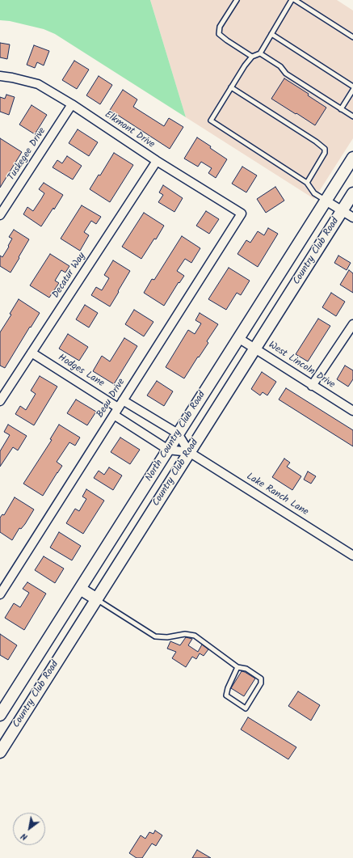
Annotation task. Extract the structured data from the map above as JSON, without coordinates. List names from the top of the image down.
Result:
{
  "streets": {
    "main road": ["Country Club Road", "North Country Club Road"],
    "street": [
      "Elkmont Drive",
      "Tuskegee Drive",
      "Decatur Way",
      "West Lincoln Drive",
      "Hodges Lane",
      "Beau Drive",
      "Lake Ranch Lane"
    ]
  },
  "crossings": [
    ["Elkmont Drive", "Tuskegee Drive"],
    ["Elkmont Drive", "Decatur Way"],
    ["Elkmont Drive", "Beau Drive"],
    ["Country Club Road", "West Lincoln Drive"],
    ["Country Club Road", "Hodges Lane"],
    ["Country Club Road", "Lake Ranch Lane"],
    ["Decatur Way", "Hodges Lane"],
    ["West Lincoln Drive", "North Country Club Road"],
    ["Hodges Lane", "Beau Drive"],
    ["Hodges Lane", "North Country Club Road"],
    ["Hodges Lane", "Lake Ranch Lane"]
  ],
  "north": "bottom left"
}
